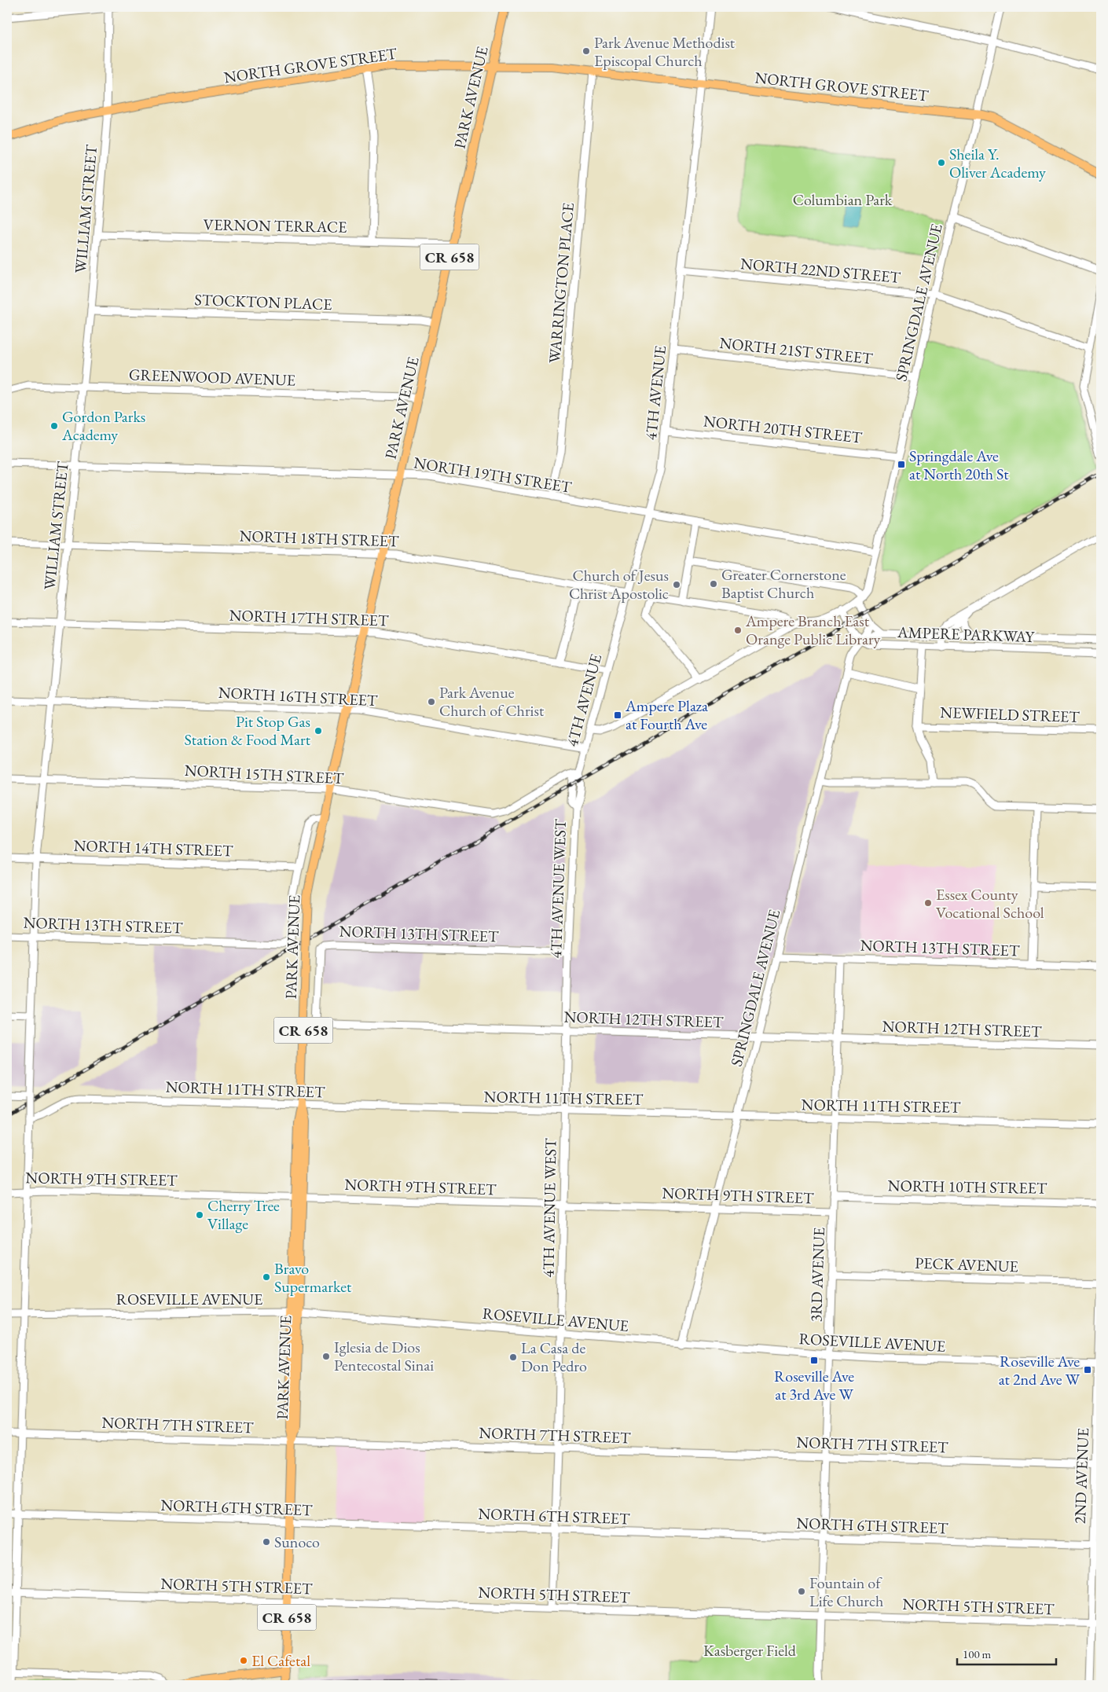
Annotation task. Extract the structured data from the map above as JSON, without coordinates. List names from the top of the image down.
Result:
{
  "streets": {
    "main road": ["NORTH GROVE STREET", "PARK AVENUE", "CR 658"],
    "street": [
      "WILLIAM STREET",
      "VERNON TERRACE",
      "NORTH 22ND STREET",
      "WARRINGTON PLACE",
      "STOCKTON PLACE",
      "SPRINGDALE AVENUE",
      "NORTH 21ST STREET",
      "GREENWOOD AVENUE",
      "4TH AVENUE",
      "NORTH 20TH STREET",
      "NORTH 19TH STREET",
      "NORTH 18TH STREET",
      "NORTH 17TH STREET",
      "AMPERE PARKWAY",
      "NORTH 16TH STREET",
      "NEWFIELD STREET",
      "NORTH 15TH STREET",
      "NORTH 14TH STREET",
      "4TH AVENUE WEST",
      "NORTH 13TH STREET",
      "NORTH 12TH STREET",
      "NORTH 11TH STREET",
      "NORTH 9TH STREET",
      "NORTH 10TH STREET",
      "PECK AVENUE",
      "3RD AVENUE",
      "ROSEVILLE AVENUE",
      "NORTH 7TH STREET",
      "2ND AVENUE",
      "NORTH 6TH STREET",
      "NORTH 5TH STREET"
    ]
  },
  "crossings": [
    ["NORTH GROVE STREET", "PARK AVENUE"],
    ["NORTH GROVE STREET", "WILLIAM STREET"],
    ["NORTH GROVE STREET", "WARRINGTON PLACE"],
    ["NORTH GROVE STREET", "SPRINGDALE AVENUE"],
    ["NORTH GROVE STREET", "4TH AVENUE"],
    ["PARK AVENUE", "VERNON TERRACE"],
    ["PARK AVENUE", "STOCKTON PLACE"],
    ["PARK AVENUE", "GREENWOOD AVENUE"],
    ["PARK AVENUE", "NORTH 19TH STREET"],
    ["PARK AVENUE", "NORTH 18TH STREET"],
    ["PARK AVENUE", "NORTH 17TH STREET"],
    ["PARK AVENUE", "NORTH 16TH STREET"],
    ["PARK AVENUE", "NORTH 15TH STREET"],
    ["PARK AVENUE", "NORTH 14TH STREET"],
    ["PARK AVENUE", "NORTH 13TH STREET"],
    ["PARK AVENUE", "NORTH 12TH STREET"],
    ["PARK AVENUE", "NORTH 11TH STREET"],
    ["PARK AVENUE", "NORTH 9TH STREET"],
    ["PARK AVENUE", "ROSEVILLE AVENUE"],
    ["PARK AVENUE", "NORTH 7TH STREET"],
    ["PARK AVENUE", "NORTH 6TH STREET"],
    ["PARK AVENUE", "NORTH 5TH STREET"],
    ["WILLIAM STREET", "VERNON TERRACE"],
    ["WILLIAM STREET", "STOCKTON PLACE"],
    ["WILLIAM STREET", "GREENWOOD AVENUE"],
    ["WILLIAM STREET", "NORTH 19TH STREET"],
    ["WILLIAM STREET", "NORTH 18TH STREET"],
    ["WILLIAM STREET", "NORTH 17TH STREET"],
    ["WILLIAM STREET", "NORTH 16TH STREET"],
    ["WILLIAM STREET", "NORTH 15TH STREET"],
    ["WILLIAM STREET", "NORTH 14TH STREET"],
    ["WILLIAM STREET", "NORTH 13TH STREET"],
    ["WILLIAM STREET", "NORTH 11TH STREET"],
    ["WILLIAM STREET", "NORTH 9TH STREET"],
    ["WILLIAM STREET", "ROSEVILLE AVENUE"],
    ["WILLIAM STREET", "NORTH 7TH STREET"],
    ["WILLIAM STREET", "NORTH 6TH STREET"],
    ["WILLIAM STREET", "NORTH 5TH STREET"],
    ["NORTH 22ND STREET", "SPRINGDALE AVENUE"],
    ["NORTH 22ND STREET", "4TH AVENUE"],
    ["WARRINGTON PLACE", "NORTH 19TH STREET"],
    ["SPRINGDALE AVENUE", "NORTH 21ST STREET"],
    ["SPRINGDALE AVENUE", "NORTH 20TH STREET"],
    ["SPRINGDALE AVENUE", "NORTH 19TH STREET"],
    ["SPRINGDALE AVENUE", "AMPERE PARKWAY"],
    ["SPRINGDALE AVENUE", "NORTH 13TH STREET"],
    ["SPRINGDALE AVENUE", "NORTH 12TH STREET"],
    ["SPRINGDALE AVENUE", "NORTH 11TH STREET"],
    ["SPRINGDALE AVENUE", "NORTH 9TH STREET"],
    ["SPRINGDALE AVENUE", "ROSEVILLE AVENUE"],
    ["NORTH 21ST STREET", "4TH AVENUE"],
    ["4TH AVENUE", "NORTH 20TH STREET"],
    ["4TH AVENUE", "NORTH 19TH STREET"],
    ["4TH AVENUE", "NORTH 18TH STREET"],
    ["4TH AVENUE", "NORTH 17TH STREET"],
    ["4TH AVENUE", "NORTH 16TH STREET"],
    ["4TH AVENUE", "NORTH 15TH STREET"],
    ["4TH AVENUE", "4TH AVENUE WEST"],
    ["4TH AVENUE WEST", "NORTH 13TH STREET"],
    ["4TH AVENUE WEST", "NORTH 12TH STREET"],
    ["4TH AVENUE WEST", "NORTH 11TH STREET"],
    ["4TH AVENUE WEST", "NORTH 9TH STREET"],
    ["4TH AVENUE WEST", "ROSEVILLE AVENUE"],
    ["4TH AVENUE WEST", "NORTH 7TH STREET"],
    ["4TH AVENUE WEST", "NORTH 6TH STREET"],
    ["4TH AVENUE WEST", "NORTH 5TH STREET"],
    ["NORTH 13TH STREET", "NORTH 12TH STREET"],
    ["NORTH 13TH STREET", "3RD AVENUE"],
    ["NORTH 12TH STREET", "3RD AVENUE"],
    ["NORTH 11TH STREET", "3RD AVENUE"],
    ["NORTH 9TH STREET", "3RD AVENUE"],
    ["NORTH 10TH STREET", "3RD AVENUE"],
    ["PECK AVENUE", "3RD AVENUE"],
    ["PECK AVENUE", "2ND AVENUE"],
    ["3RD AVENUE", "ROSEVILLE AVENUE"],
    ["3RD AVENUE", "NORTH 7TH STREET"],
    ["3RD AVENUE", "NORTH 6TH STREET"],
    ["3RD AVENUE", "NORTH 5TH STREET"],
    ["ROSEVILLE AVENUE", "2ND AVENUE"],
    ["NORTH 7TH STREET", "2ND AVENUE"],
    ["2ND AVENUE", "NORTH 6TH STREET"],
    ["2ND AVENUE", "NORTH 5TH STREET"]
  ],
  "parks": ["Columbian Park", "Kasberger Field"],
  "places": {
    "other": [
      "Park Avenue Methodist Episcopal Church",
      "Sheila Y. Oliver Academy",
      "Gordon Parks Academy",
      "Greater Cornerstone Baptist Church",
      "Church of Jesus Christ Apostolic",
      "Ampere Branch East Orange Public Library",
      "Park Avenue Church of Christ",
      "Pit Stop Gas Station & Food Mart",
      "Essex County Vocational School",
      "Cherry Tree Village",
      "Bravo Supermarket",
      "Iglesia de Dios Pentecostal Sinai",
      "La Casa de Don Pedro",
      "Sunoco",
      "Fountain of Life Church",
      "El Cafetal"
    ],
    "transit": [
      "Springdale Ave at North 20th St",
      "Ampere Plaza at Fourth Ave",
      "Roseville Ave at 3rd Ave W",
      "Roseville Ave at 2nd Ave W"
    ]
  },
  "scale_bar": "100 m"
}
